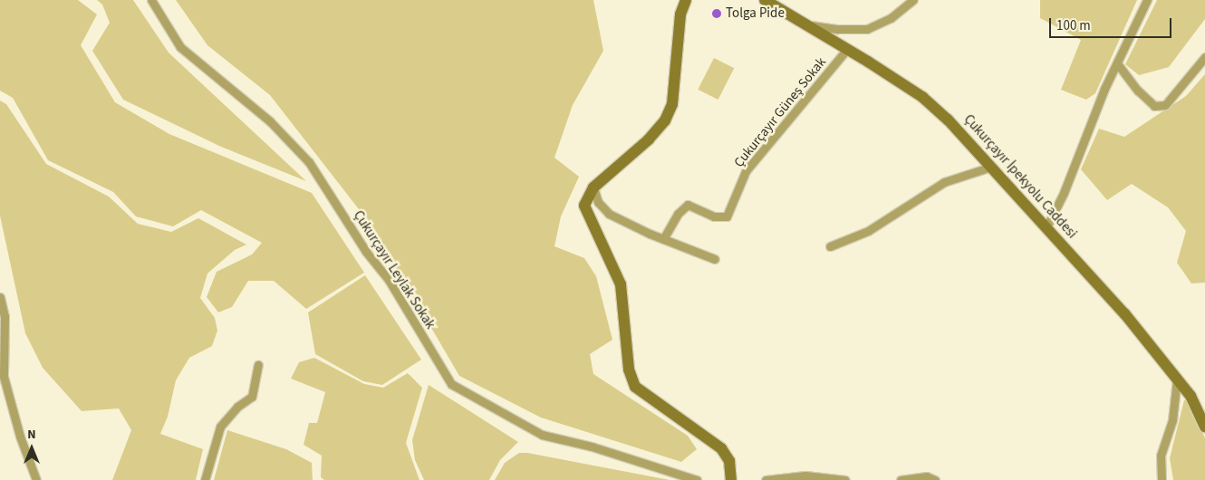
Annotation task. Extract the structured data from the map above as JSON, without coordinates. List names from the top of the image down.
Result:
{
  "streets": {
    "street": ["Çukurçayır Güneş Sokak", "Çukurçayır İpekyolu Caddesi", "Çukurçayır Leylak Sokak"]
  },
  "crossings": [
    ["Çukurçayır Güneş Sokak", "Çukurçayır İpekyolu Caddesi"]
  ],
  "places": ["Tolga Pide"],
  "scale_bar": "100 m",
  "north": "top"
}
